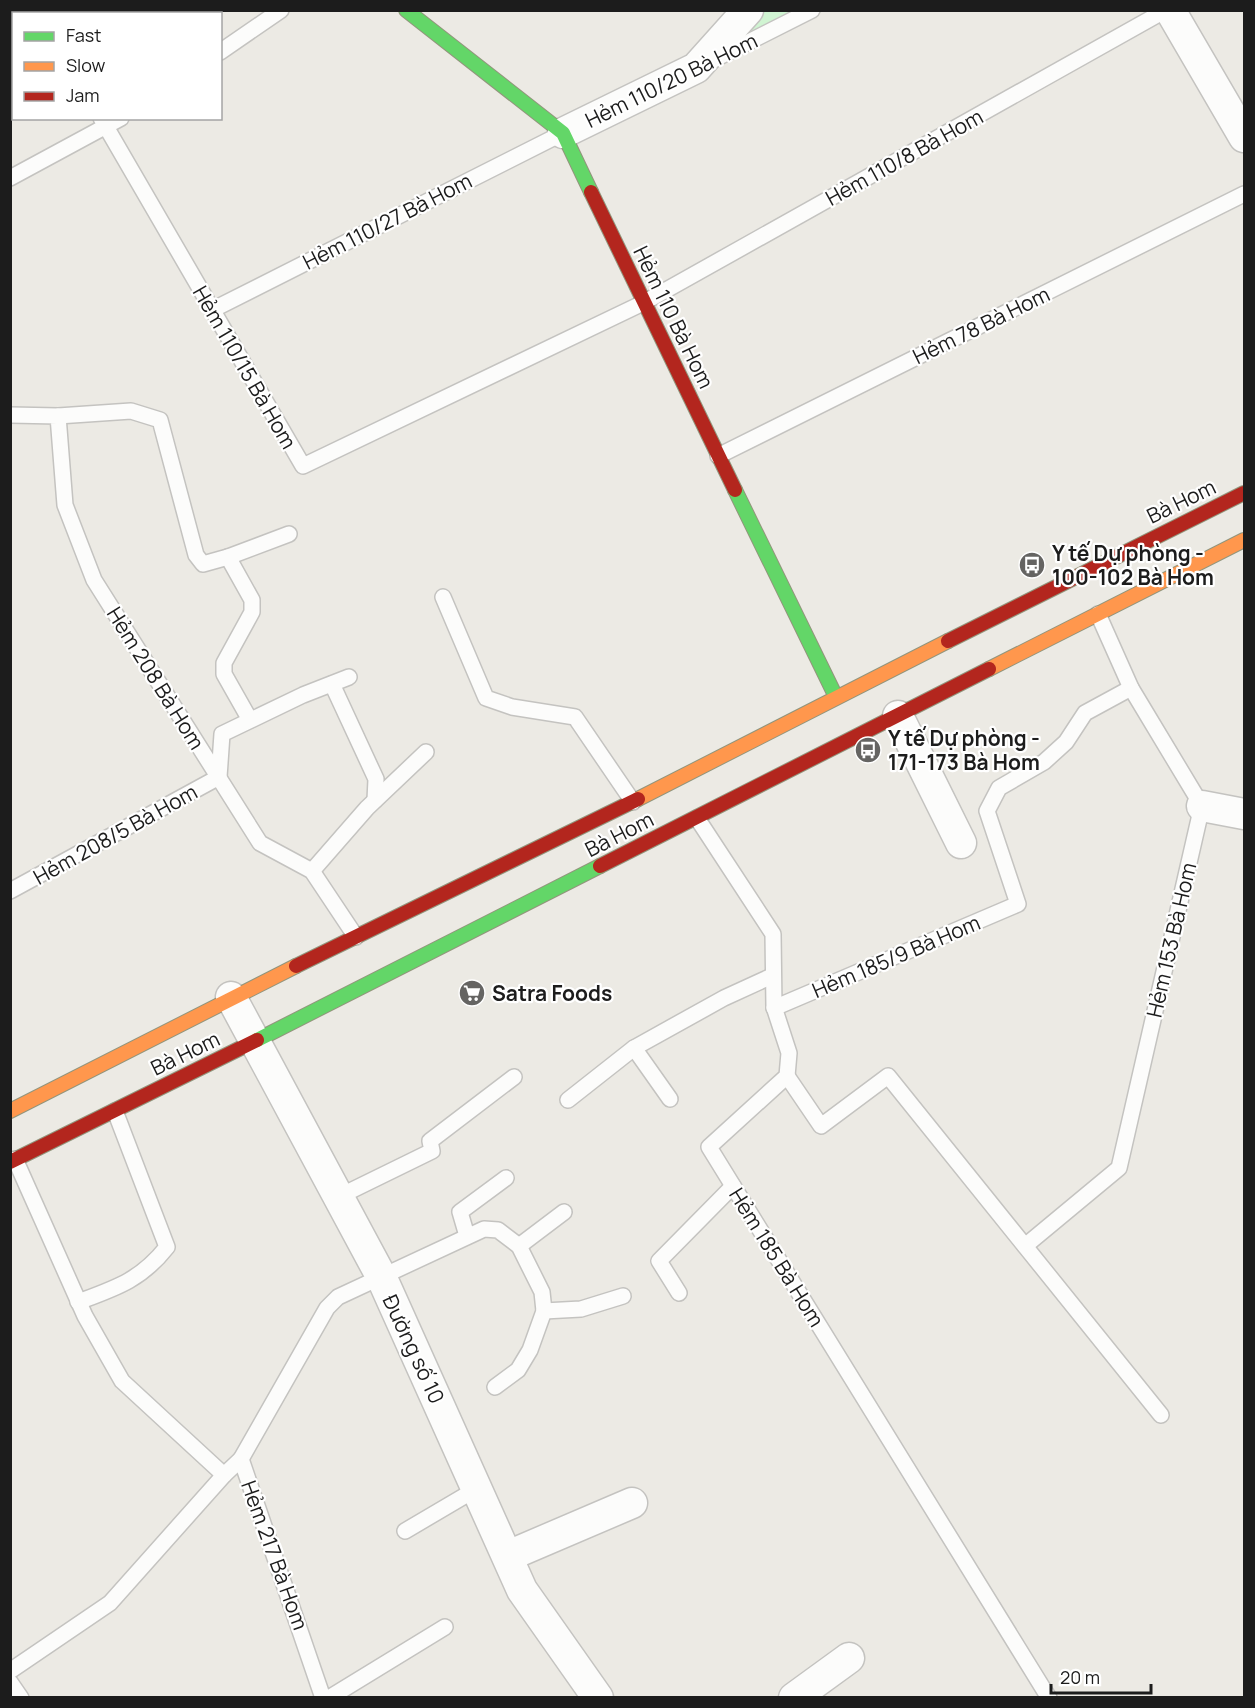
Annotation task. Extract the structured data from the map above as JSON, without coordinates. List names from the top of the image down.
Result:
{
  "streets": {
    "main road": ["Hẻm 110 Bà Hom", "Bà Hom"],
    "street": ["Hẻm 110/20 Bà Hom", "Đường số 10"],
    "lane": [
      "Hẻm 110/8 Bà Hom",
      "Hẻm 110/27 Bà Hom",
      "Hẻm 78 Bà Hom",
      "Hẻm 110/15 Bà Hom",
      "Hẻm 208 Bà Hom",
      "Hẻm 208/5 Bà Hom",
      "Hẻm 153 Bà Hom",
      "Hẻm 185/9 Bà Hom",
      "Hẻm 185 Bà Hom",
      "Hẻm 217 Bà Hom"
    ]
  },
  "crossings": [
    ["Hẻm 110/20 Bà Hom", "Hẻm 110/27 Bà Hom"],
    ["Hẻm 110/20 Bà Hom", "Hẻm 110 Bà Hom"],
    ["Hẻm 110/8 Bà Hom", "Hẻm 110 Bà Hom"],
    ["Hẻm 110/8 Bà Hom", "Hẻm 110/15 Bà Hom"],
    ["Hẻm 110/27 Bà Hom", "Hẻm 110 Bà Hom"],
    ["Hẻm 110/27 Bà Hom", "Hẻm 110/15 Bà Hom"],
    ["Hẻm 110 Bà Hom", "Hẻm 78 Bà Hom"],
    ["Hẻm 110 Bà Hom", "Hẻm 110/15 Bà Hom"],
    ["Hẻm 110 Bà Hom", "Bà Hom"],
    ["Bà Hom", "Hẻm 208 Bà Hom"],
    ["Bà Hom", "Đường số 10"],
    ["Bà Hom", "Hẻm 217 Bà Hom"],
    ["Hẻm 208 Bà Hom", "Hẻm 208/5 Bà Hom"]
  ],
  "places": {
    "bus stop": ["Y tế Dự phòng - 100-102 Bà Hom", "Y tế Dự phòng - 171-173 Bà Hom"],
    "supermarket": ["Satra Foods"]
  },
  "legend": ["Fast", "Slow", "Jam"],
  "scale_bar": "20 m"
}
